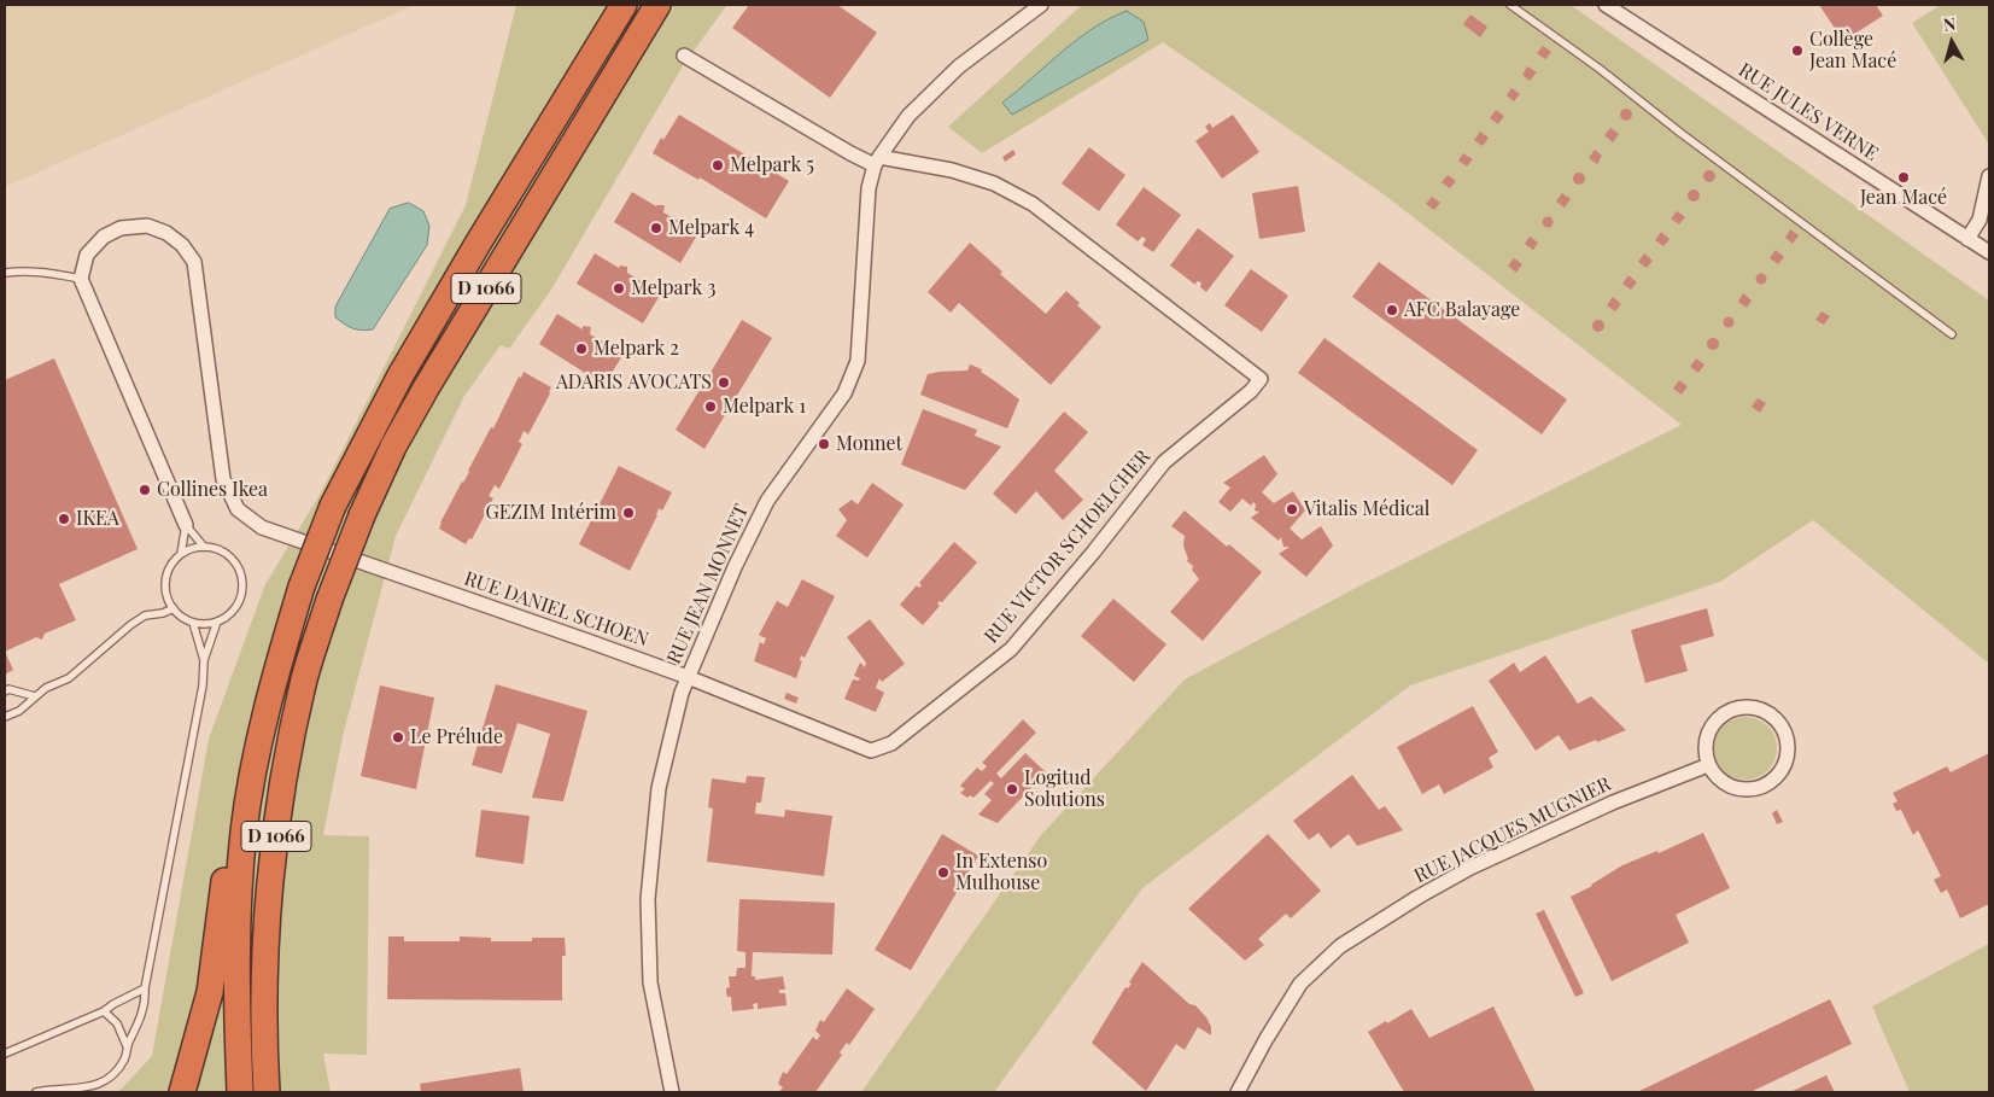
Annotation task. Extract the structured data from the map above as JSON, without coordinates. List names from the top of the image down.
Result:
{
  "streets": {
    "highway": ["D 1066"],
    "street": [
      "RUE JULES VERNE",
      "RUE VICTOR SCHOELCHER",
      "RUE JEAN MONNET",
      "RUE DANIEL SCHOEN",
      "RUE JACQUES MUGNIER"
    ]
  },
  "crossings": [
    ["RUE VICTOR SCHOELCHER", "RUE JEAN MONNET"],
    ["RUE VICTOR SCHOELCHER", "RUE DANIEL SCHOEN"],
    ["RUE JEAN MONNET", "RUE DANIEL SCHOEN"]
  ],
  "places": [
    "Collège Jean Macé",
    "Melpark 5",
    "Jean Macé",
    "Melpark 4",
    "Melpark 3",
    "AFC Balayage",
    "Melpark 2",
    "ADARIS AVOCATS",
    "Melpark 1",
    "Monnet",
    "Collines Ikea",
    "Vitalis Médical",
    "GEZIM Intérim",
    "IKEA",
    "Le Prélude",
    "Logitud Solutions",
    "In Extenso Mulhouse"
  ],
  "north": "top"
}
